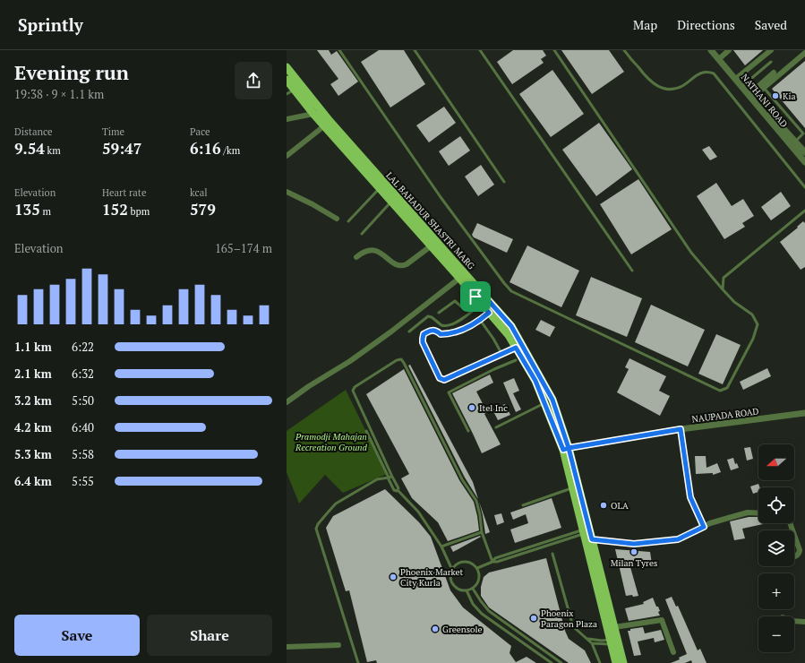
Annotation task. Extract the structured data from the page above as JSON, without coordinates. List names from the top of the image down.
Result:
{
  "streets": {
    "main road": ["LAL BAHADUR SHASTRI MARG"],
    "street": ["NATHANI ROAD", "NAUPADA ROAD"]
  },
  "crossings": [
    ["LAL BAHADUR SHASTRI MARG", "NAUPADA ROAD"]
  ],
  "parks": ["Pramodji Mahajan Recreation Ground"],
  "places": [
    "Kia",
    "Itel Inc",
    "OLA",
    "Milan Tyres",
    "Phoenix Market City Kurla",
    "Phoenix Paragon Plaza",
    "Greensole"
  ],
  "north": "left",
  "page": {
    "header": "Sprintly",
    "nav": ["Map", "Directions", "Saved"],
    "heading": ["Evening run", "19:38 · 9 × 1.1 km"],
    "stats": [
      ["Distance", "9.54 km"],
      ["Time", "59:47"],
      ["Pace", "6:16 /km"],
      ["Elevation", "135 m"],
      ["Heart rate", "152 bpm"],
      ["kcal", "579"]
    ],
    "chart": ["Elevation", "165–174 m"],
    "list": [
      {
        "name": "1.1 km",
        "note": "6:22"
      },
      {
        "name": "2.1 km",
        "note": "6:32"
      },
      {
        "name": "3.2 km",
        "note": "5:50"
      },
      {
        "name": "4.2 km",
        "note": "6:40"
      },
      {
        "name": "5.3 km",
        "note": "5:58"
      },
      {
        "name": "6.4 km",
        "note": "5:55"
      }
    ],
    "map_buttons": ["+", "−"],
    "buttons": ["Save", "Share"]
  }
}
